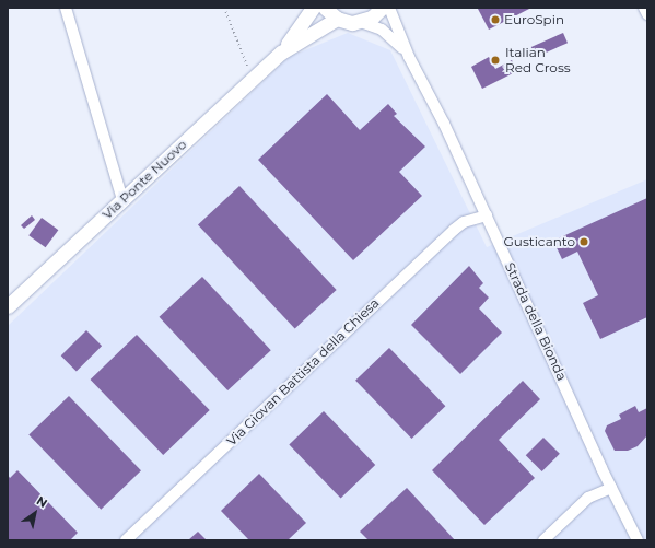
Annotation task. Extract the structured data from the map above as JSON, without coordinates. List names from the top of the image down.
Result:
{
  "streets": {
    "street": ["Via Ponte Nuovo", "Strada della Bionda", "Via Giovan Battista della Chiesa"]
  },
  "crossings": [
    ["Strada della Bionda", "Via Giovan Battista della Chiesa"]
  ],
  "places": ["EuroSpin", "Italian Red Cross", "Gusticanto"],
  "north": "top right"
}
